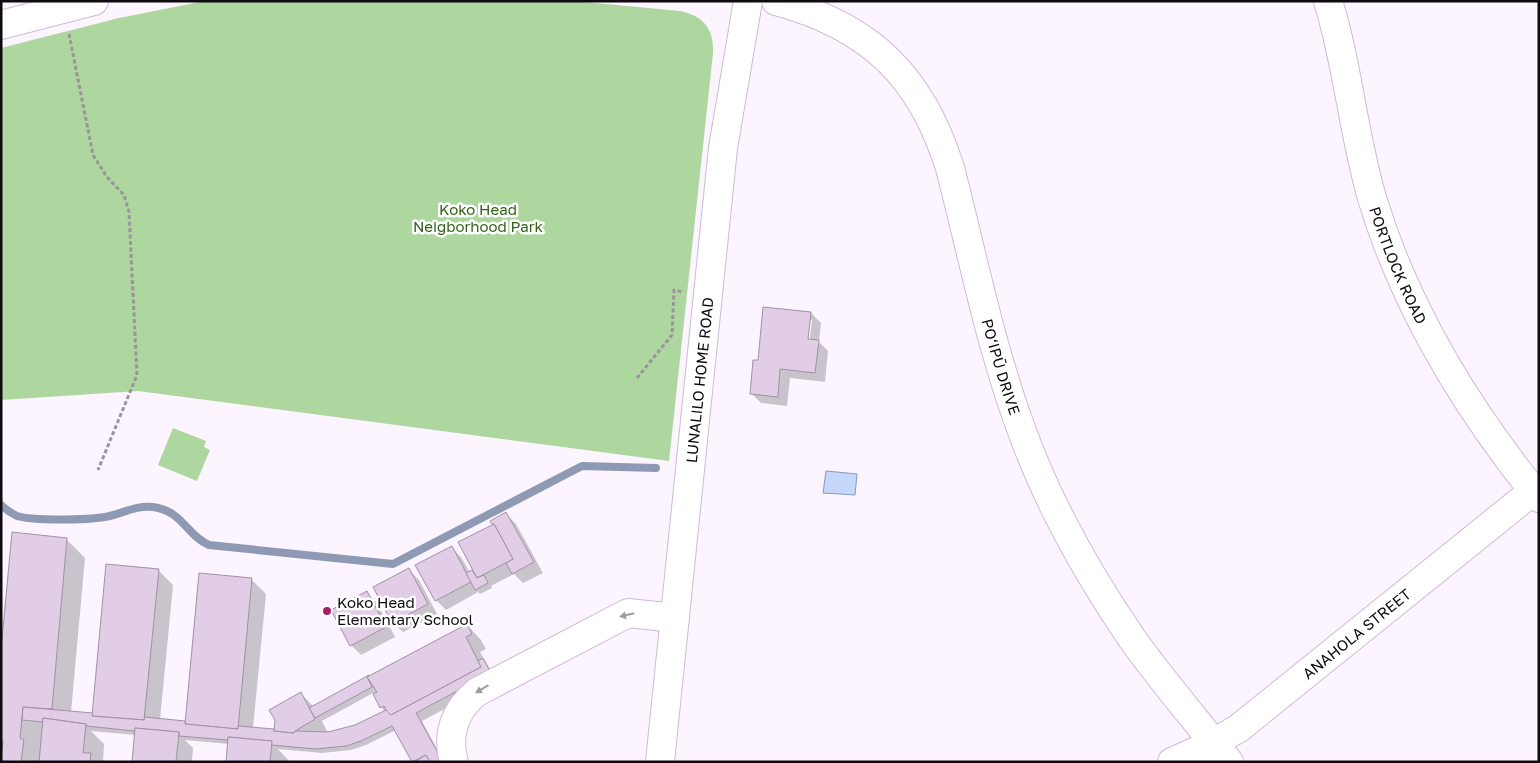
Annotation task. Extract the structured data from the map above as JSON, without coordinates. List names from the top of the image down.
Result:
{
  "streets": {
    "street": [
      "PORTLOCK ROAD",
      "PO‘IPŪ DRIVE",
      "LUNALILO HOME ROAD",
      "ANAHOLA STREET"
    ]
  },
  "crossings": [
    ["PORTLOCK ROAD", "ANAHOLA STREET"],
    ["PO‘IPŪ DRIVE", "ANAHOLA STREET"]
  ],
  "parks": ["Koko Head Neigborhood Park"],
  "places": ["Koko Head Elementary School"]
}
